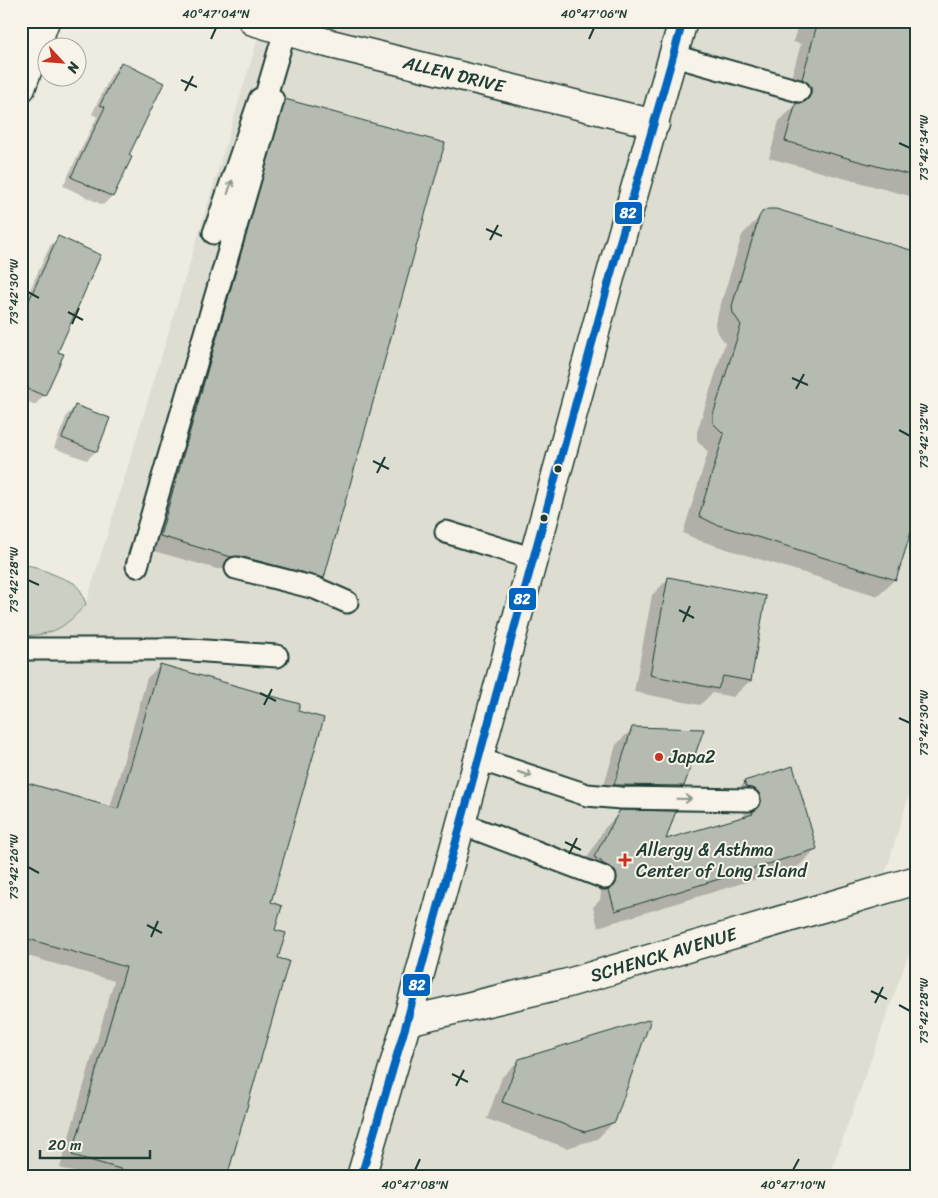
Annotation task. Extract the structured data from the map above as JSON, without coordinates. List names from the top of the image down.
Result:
{
  "streets": {
    "main road": ["ALLEN DRIVE", "SCHENCK AVENUE"]
  },
  "places": {
    "other": ["Japa2"],
    "health": ["Allergy & Asthma Center of Long Island"]
  },
  "lines": ["transit line 82"],
  "scale_bar": "20 m",
  "north": "bottom right",
  "coordinates": [
    "40°47'04\"N",
    "40°47'06\"N",
    "73°42'34\"W",
    "73°42'30\"W",
    "73°42'32\"W",
    "73°42'28\"W",
    "73°42'26\"W",
    "40°47'08\"N",
    "40°47'10\"N"
  ]
}
